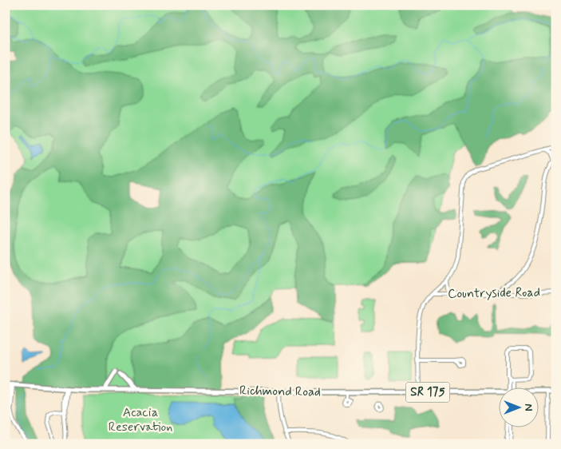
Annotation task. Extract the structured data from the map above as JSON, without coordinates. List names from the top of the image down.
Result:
{
  "streets": {
    "main road": ["Richmond Road", "SR 175"],
    "street": ["Countryside Road"]
  },
  "parks": ["Acacia Reservation"],
  "north": "right"
}
